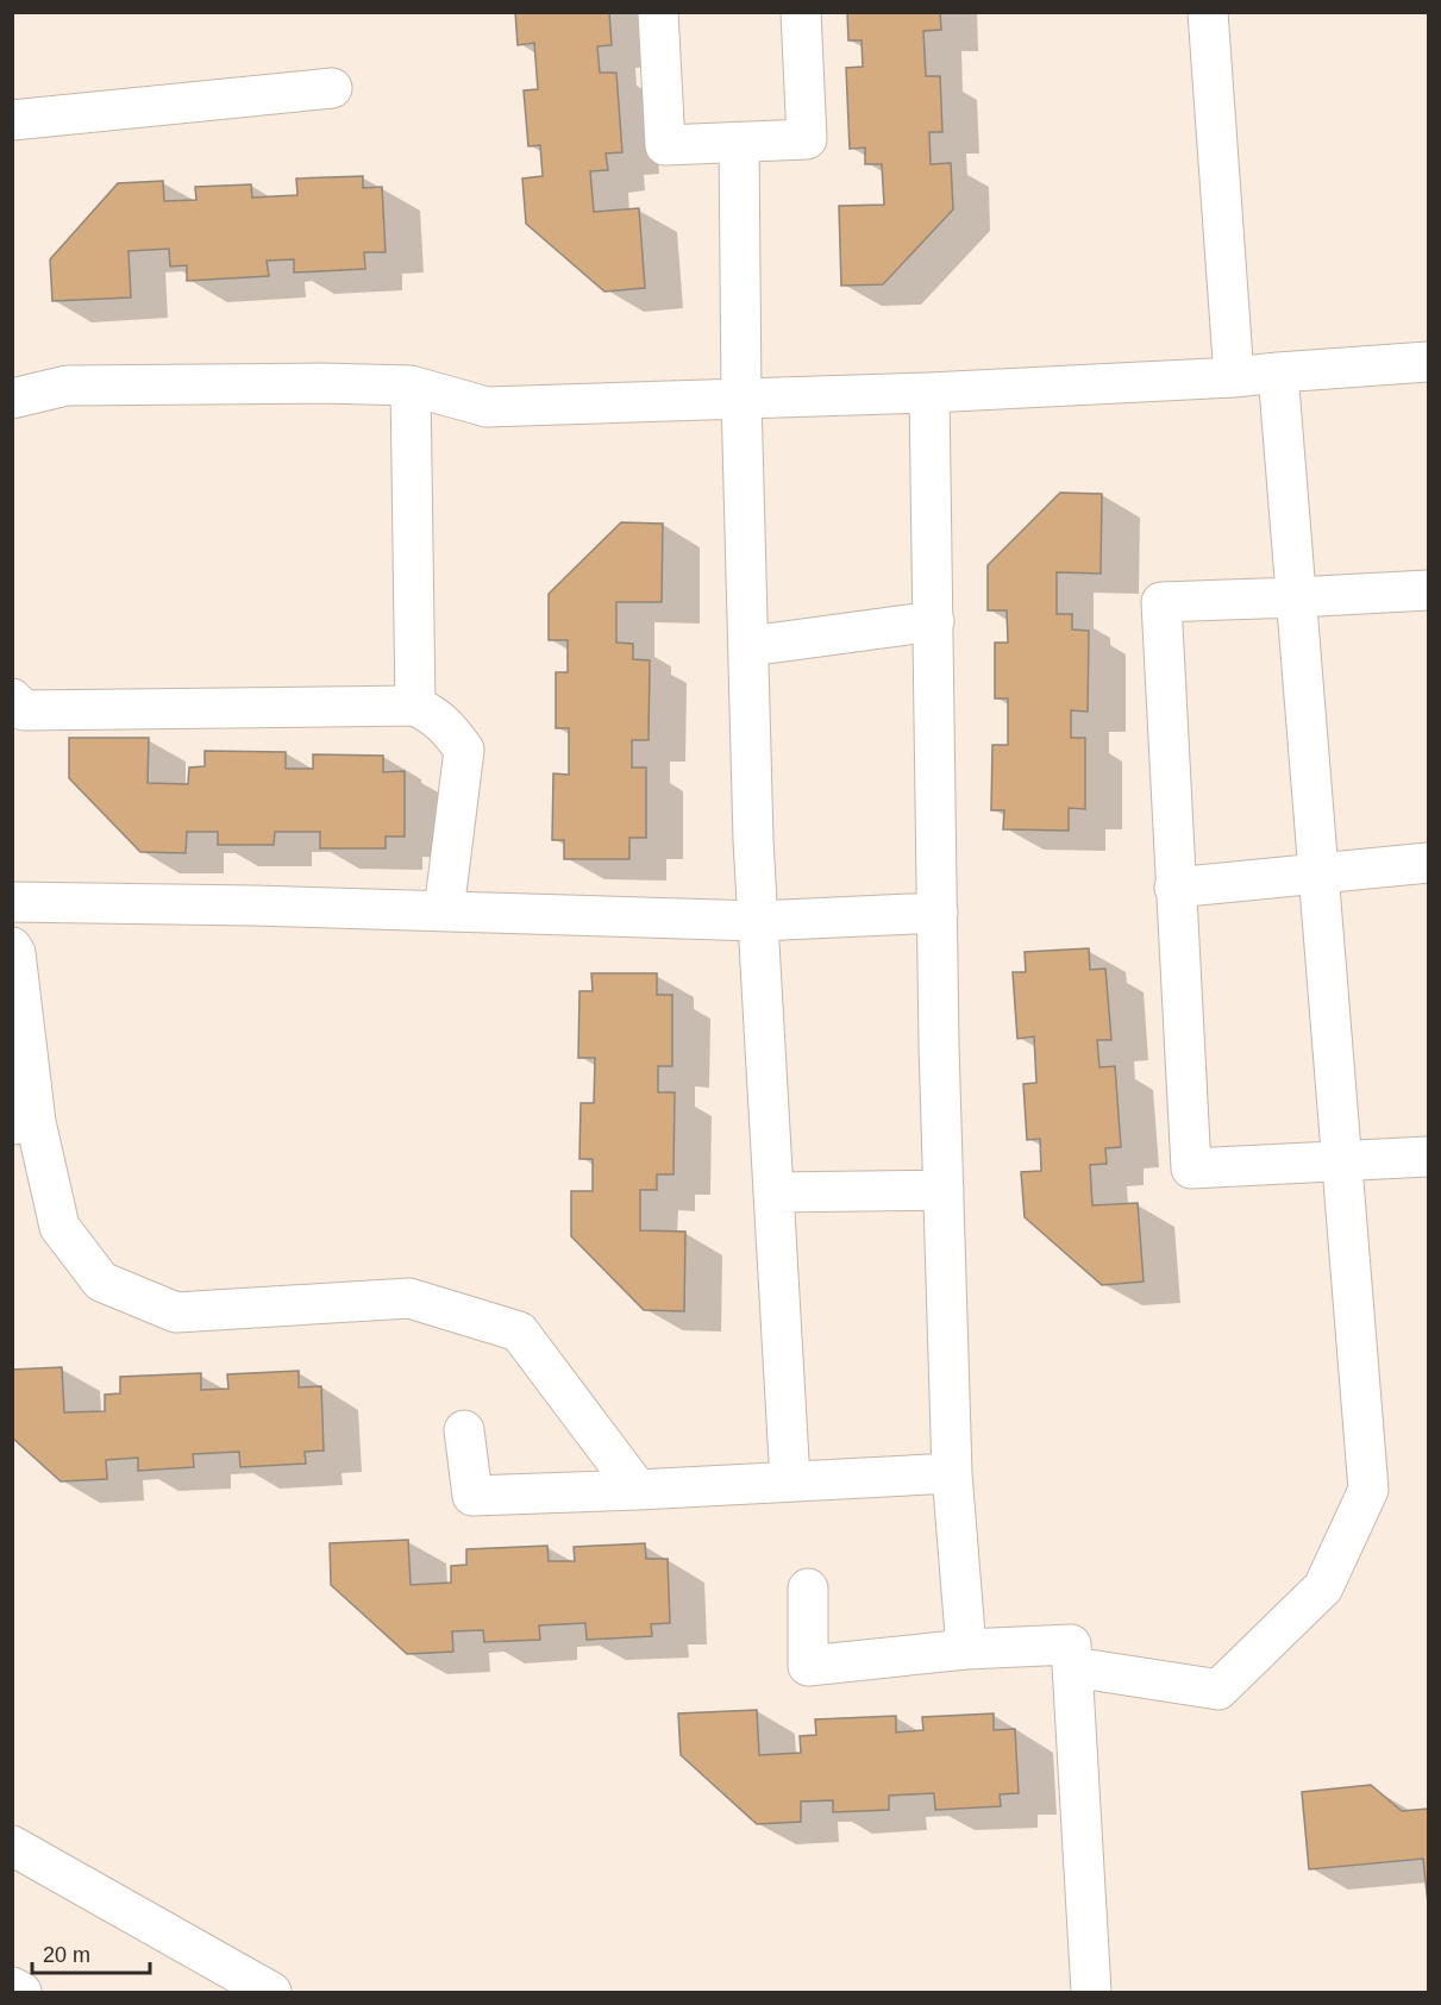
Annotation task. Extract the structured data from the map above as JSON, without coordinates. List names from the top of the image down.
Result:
{
  "scale_bar": "20 m"
}
